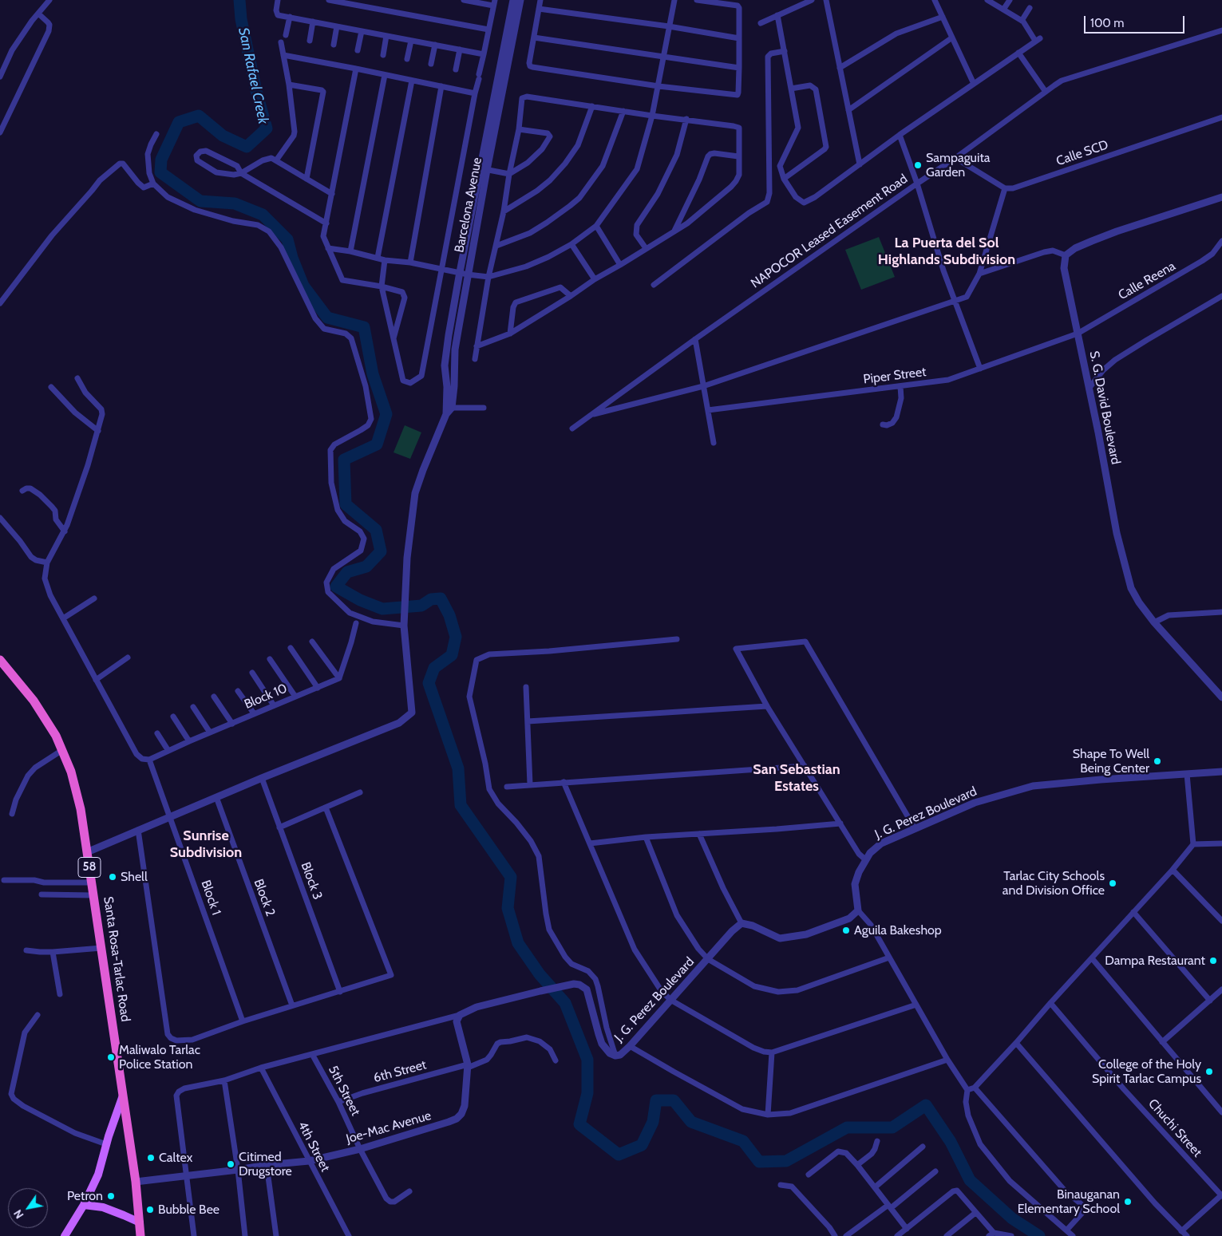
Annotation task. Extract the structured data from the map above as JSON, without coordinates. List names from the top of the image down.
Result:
{
  "streets": {
    "highway": ["58", "Santa Rosa-Tarlac Road"],
    "street": [
      "Calle SCD",
      "Barcelona Avenue",
      "NAPOCOR Leased Easement Road",
      "Calle Reena",
      "Piper Street",
      "S. G. David Boulevard",
      "Block 10",
      "J. G. Perez Boulevard",
      "Block 3",
      "Block 1",
      "Block 2",
      "6th Street",
      "5th Street",
      "Joe-Mac Avenue",
      "Chuchi Street",
      "4th Street"
    ]
  },
  "crossings": [
    ["Barcelona Avenue", "Block 3"],
    ["Calle Reena", "Piper Street"],
    ["Calle Reena", "S. G. David Boulevard"],
    ["Piper Street", "S. G. David Boulevard"],
    ["Block 10", "Block 1"],
    ["J. G. Perez Boulevard", "Joe-Mac Avenue"],
    ["Santa Rosa-Tarlac Road", "Joe-Mac Avenue"],
    ["6th Street", "5th Street"],
    ["6th Street", "Joe-Mac Avenue"],
    ["5th Street", "Joe-Mac Avenue"],
    ["Joe-Mac Avenue", "4th Street"]
  ],
  "districts": ["La Puerta del Sol Highlands Subdivision", "San Sebastian Estates", "Sunrise Subdivision"],
  "water": ["San Rafael Creek"],
  "places": [
    "Sampaguita Garden",
    "Shape To Well Being Center",
    "Shell",
    "Tarlac City Schools and Division Office",
    "Aguila Bakeshop",
    "Dampa Restaurant",
    "Maliwalo Tarlac Police Station",
    "College of the Holy Spirit Tarlac Campus",
    "Caltex",
    "Citimed Drugstore",
    "Petron",
    "Binauganan Elementary School",
    "Bubble Bee"
  ],
  "scale_bar": "100 m",
  "north": "bottom left"
}
